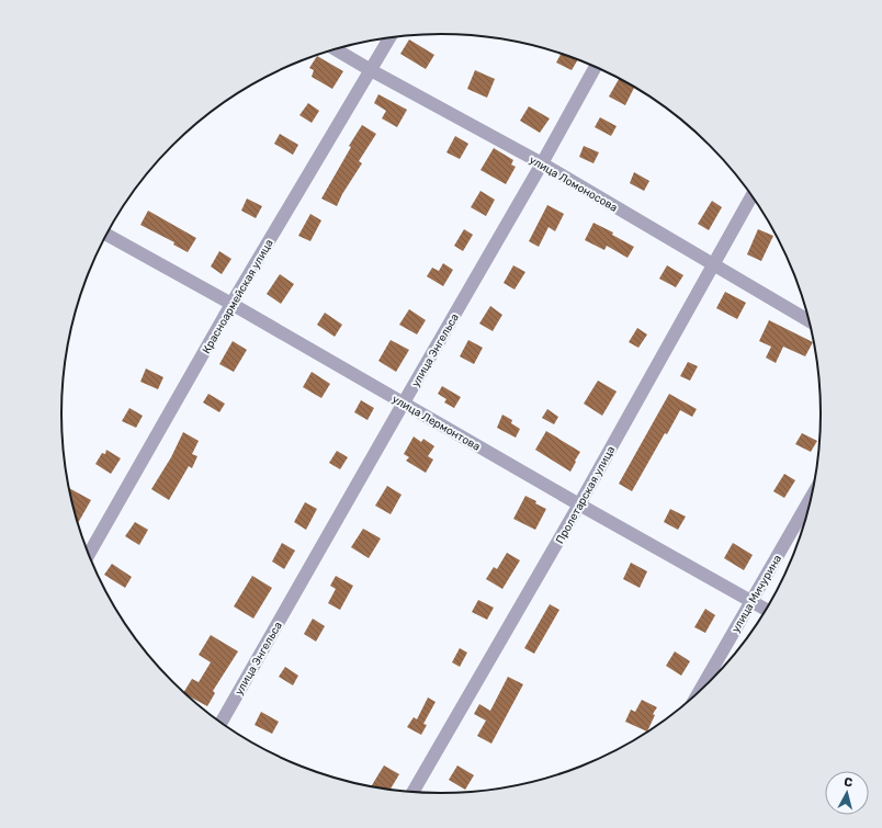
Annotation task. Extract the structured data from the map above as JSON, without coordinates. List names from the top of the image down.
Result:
{
  "streets": {
    "street": [
      "улица Ломоносова",
      "Красноармейская улица",
      "улица Энгельса",
      "улица Лермонтова",
      "Пролетарская улица",
      "улица Мичурина"
    ]
  },
  "crossings": [
    ["улица Ломоносова", "Красноармейская улица"],
    ["улица Ломоносова", "улица Энгельса"],
    ["улица Ломоносова", "Пролетарская улица"],
    ["Красноармейская улица", "улица Лермонтова"],
    ["улица Энгельса", "улица Лермонтова"],
    ["улица Лермонтова", "Пролетарская улица"],
    ["улица Лермонтова", "улица Мичурина"]
  ],
  "north": "top"
}
